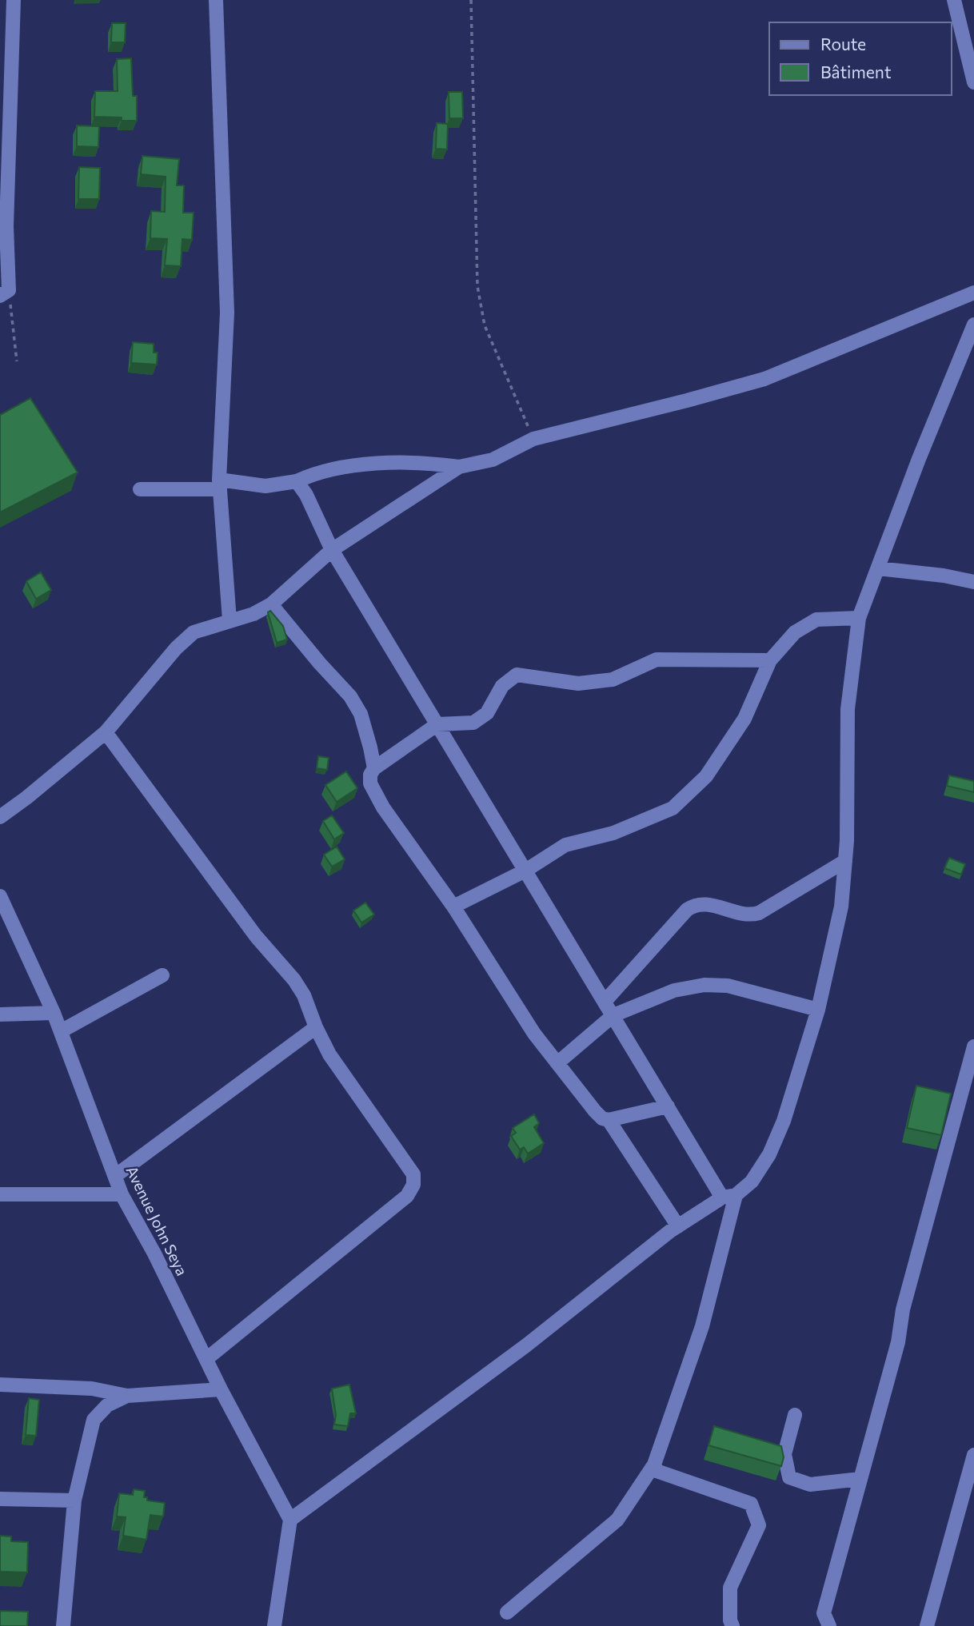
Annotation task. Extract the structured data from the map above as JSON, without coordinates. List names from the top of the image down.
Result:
{
  "streets": {
    "street": ["Avenue John Seya"]
  },
  "legend": ["Route", "Bâtiment"]
}
